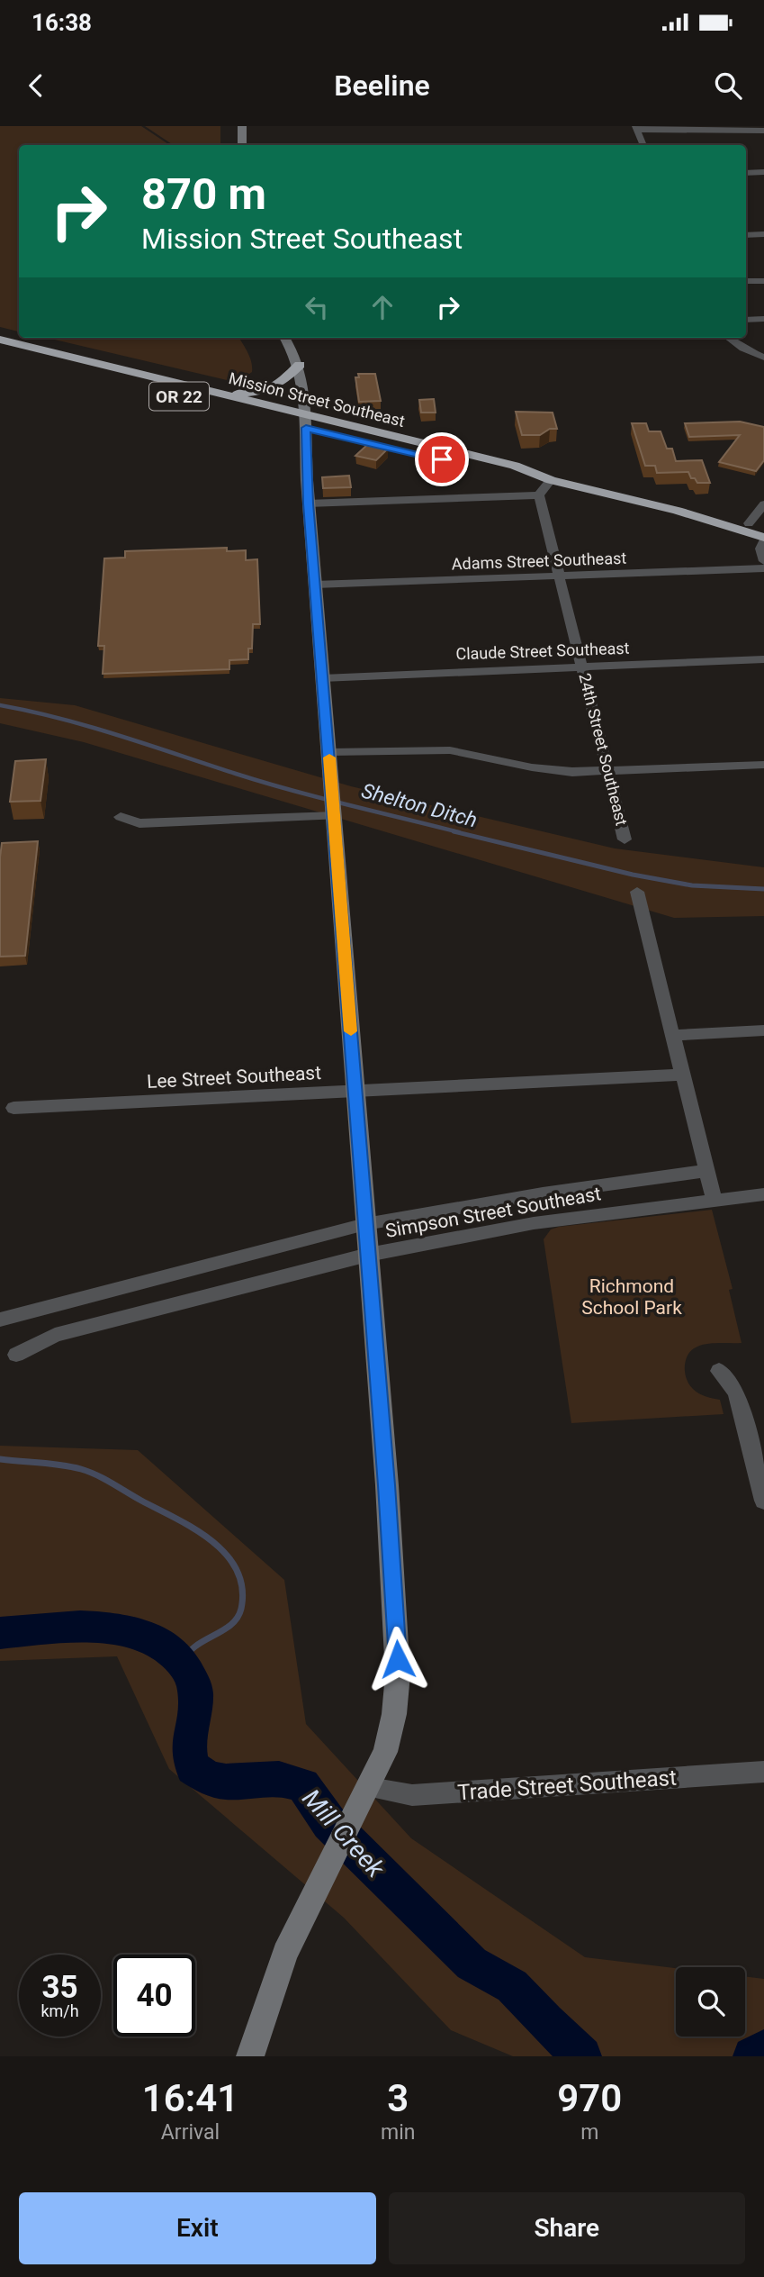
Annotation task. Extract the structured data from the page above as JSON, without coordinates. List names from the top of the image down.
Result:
{
  "streets": {
    "highway": ["OR 22", "Mission Street Southeast"],
    "street": [
      "Adams Street Southeast",
      "Claude Street Southeast",
      "24th Street Southeast",
      "Lee Street Southeast",
      "Simpson Street Southeast",
      "Trade Street Southeast"
    ]
  },
  "crossings": [
    ["Adams Street Southeast", "24th Street Southeast"],
    ["Claude Street Southeast", "24th Street Southeast"]
  ],
  "water": ["Shelton Ditch", "Mill Creek"],
  "parks": ["Richmond School Park"],
  "page": {
    "status": "16:38",
    "header": "Beeline",
    "turn": ["870 m", "Mission Street Southeast"],
    "speed": "35 km/h",
    "limit": "40",
    "eta": [
      "16:41",
      "Arrival",
      "3",
      "min",
      "970",
      "m"
    ],
    "buttons": ["Exit", "Share"]
  }
}
